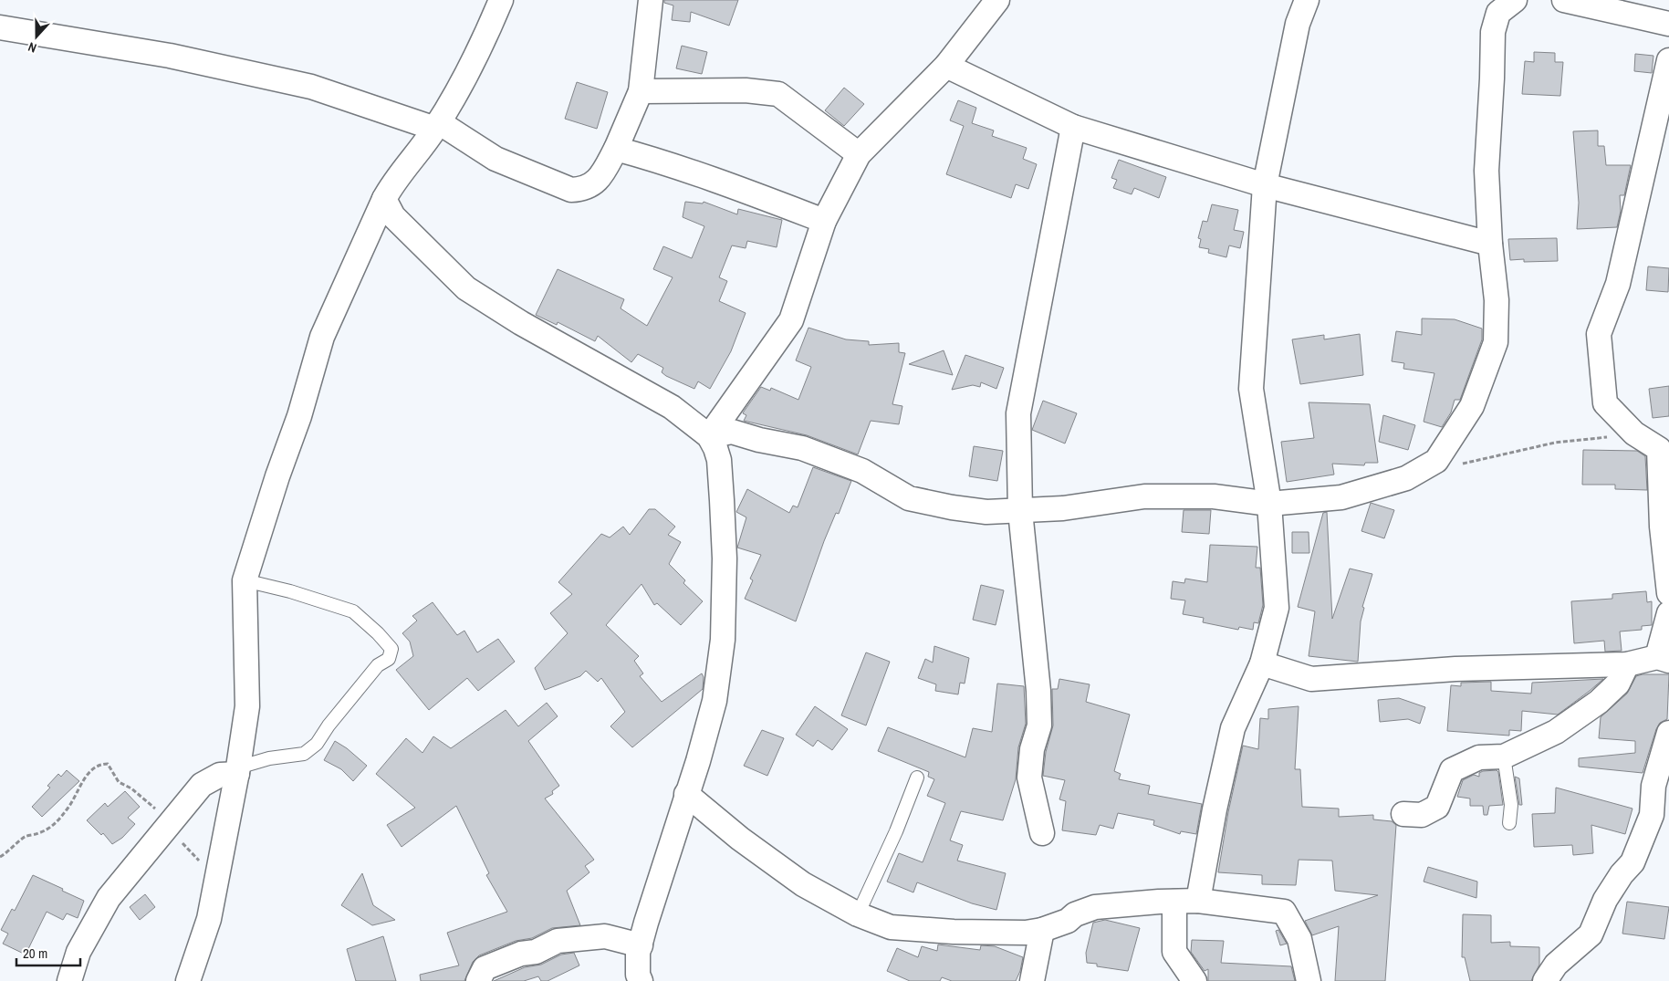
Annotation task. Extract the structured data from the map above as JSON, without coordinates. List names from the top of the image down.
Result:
{
  "scale_bar": "20 m",
  "north": "bottom"
}
